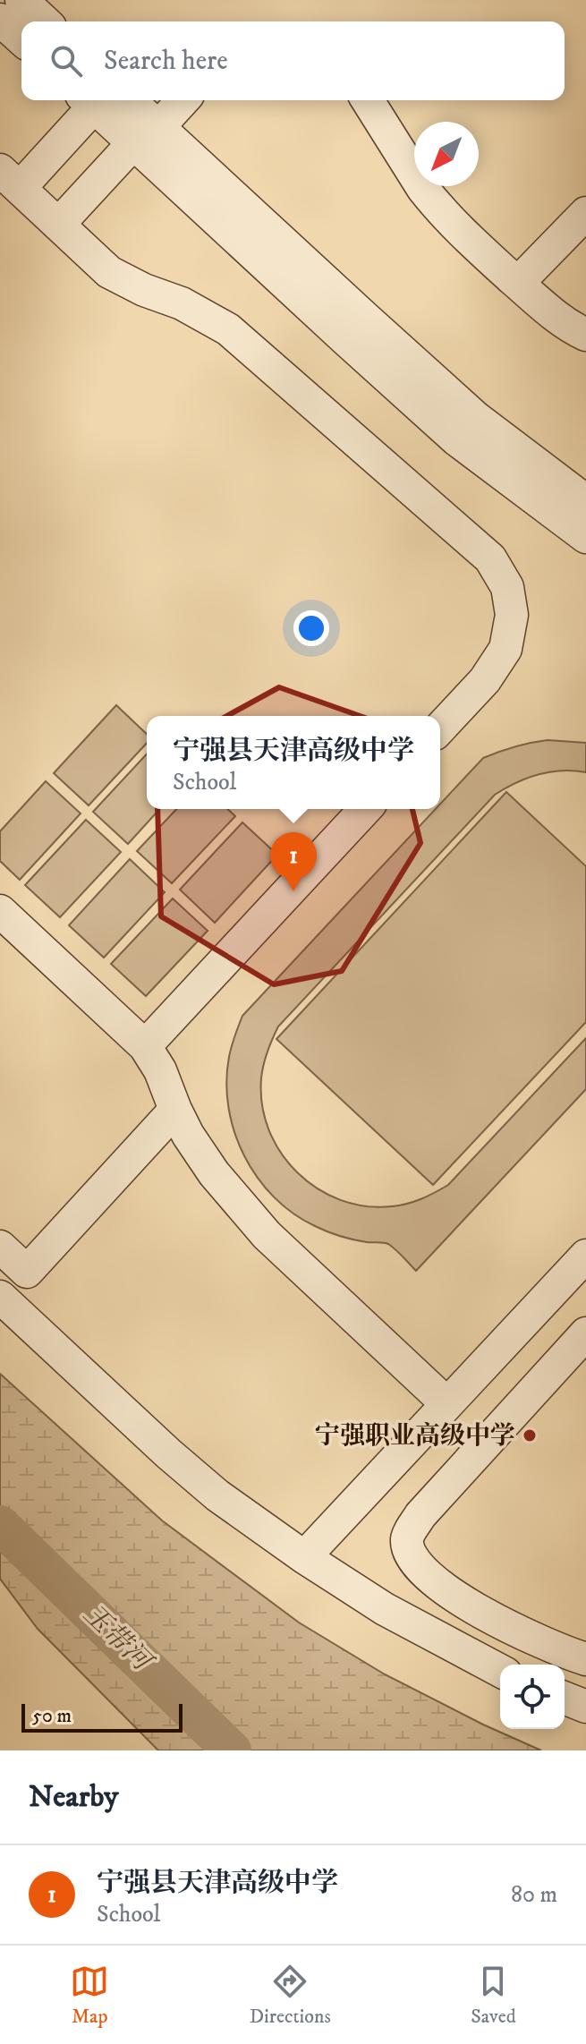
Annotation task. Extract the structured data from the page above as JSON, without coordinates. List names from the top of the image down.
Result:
{
  "water": ["玉带河"],
  "places": ["宁强职业高级中学"],
  "scale_bar": "50 m",
  "north": "bottom left",
  "page": {
    "search": "Search here",
    "popup": ["宁强县天津高级中学", "School"],
    "pins": "1",
    "scale": "50 m",
    "heading": "Nearby",
    "list": [
      {
        "mark": "1",
        "name": "宁强县天津高级中学",
        "note": "School",
        "value": "80 m"
      }
    ],
    "nav": ["Map", "Directions", "Saved"]
  }
}
